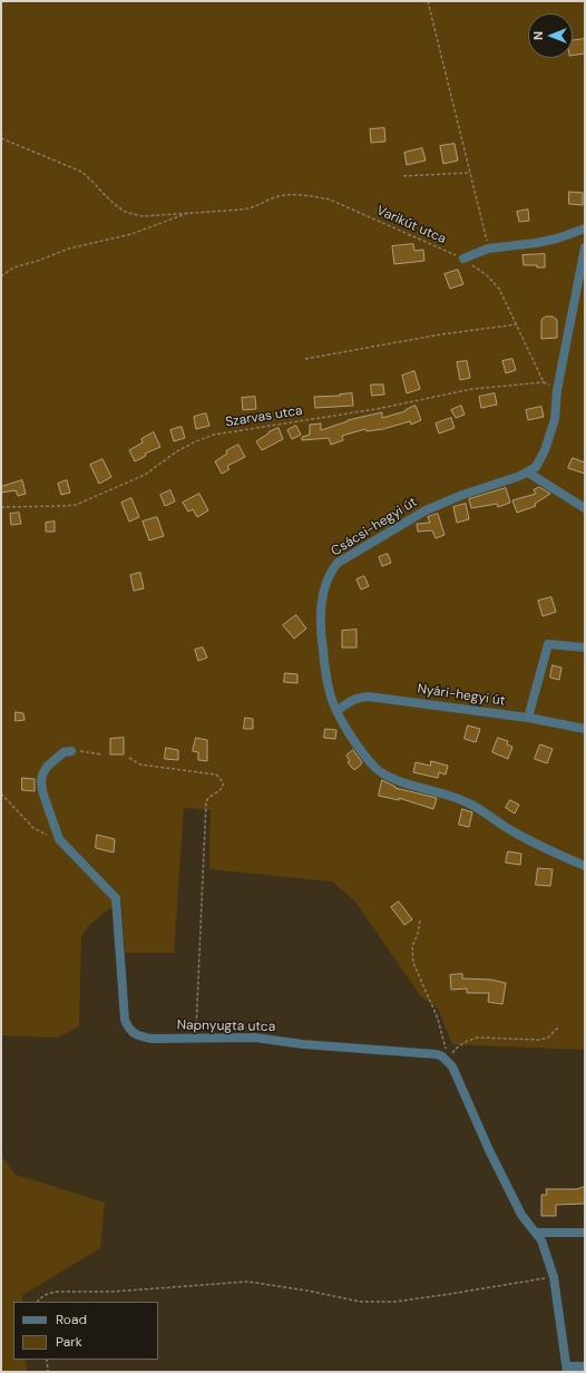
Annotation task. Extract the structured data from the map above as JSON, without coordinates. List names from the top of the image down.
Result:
{
  "streets": {
    "street": ["Csácsi-hegyi út", "Nyári-hegyi út", "Napnyugta utca"],
    "path": ["Varikút utca", "Szarvas utca"]
  },
  "crossings": [
    ["Varikút utca", "Szarvas utca"],
    ["Csácsi-hegyi út", "Nyári-hegyi út"]
  ],
  "legend": ["Road", "Park"],
  "north": "left"
}
